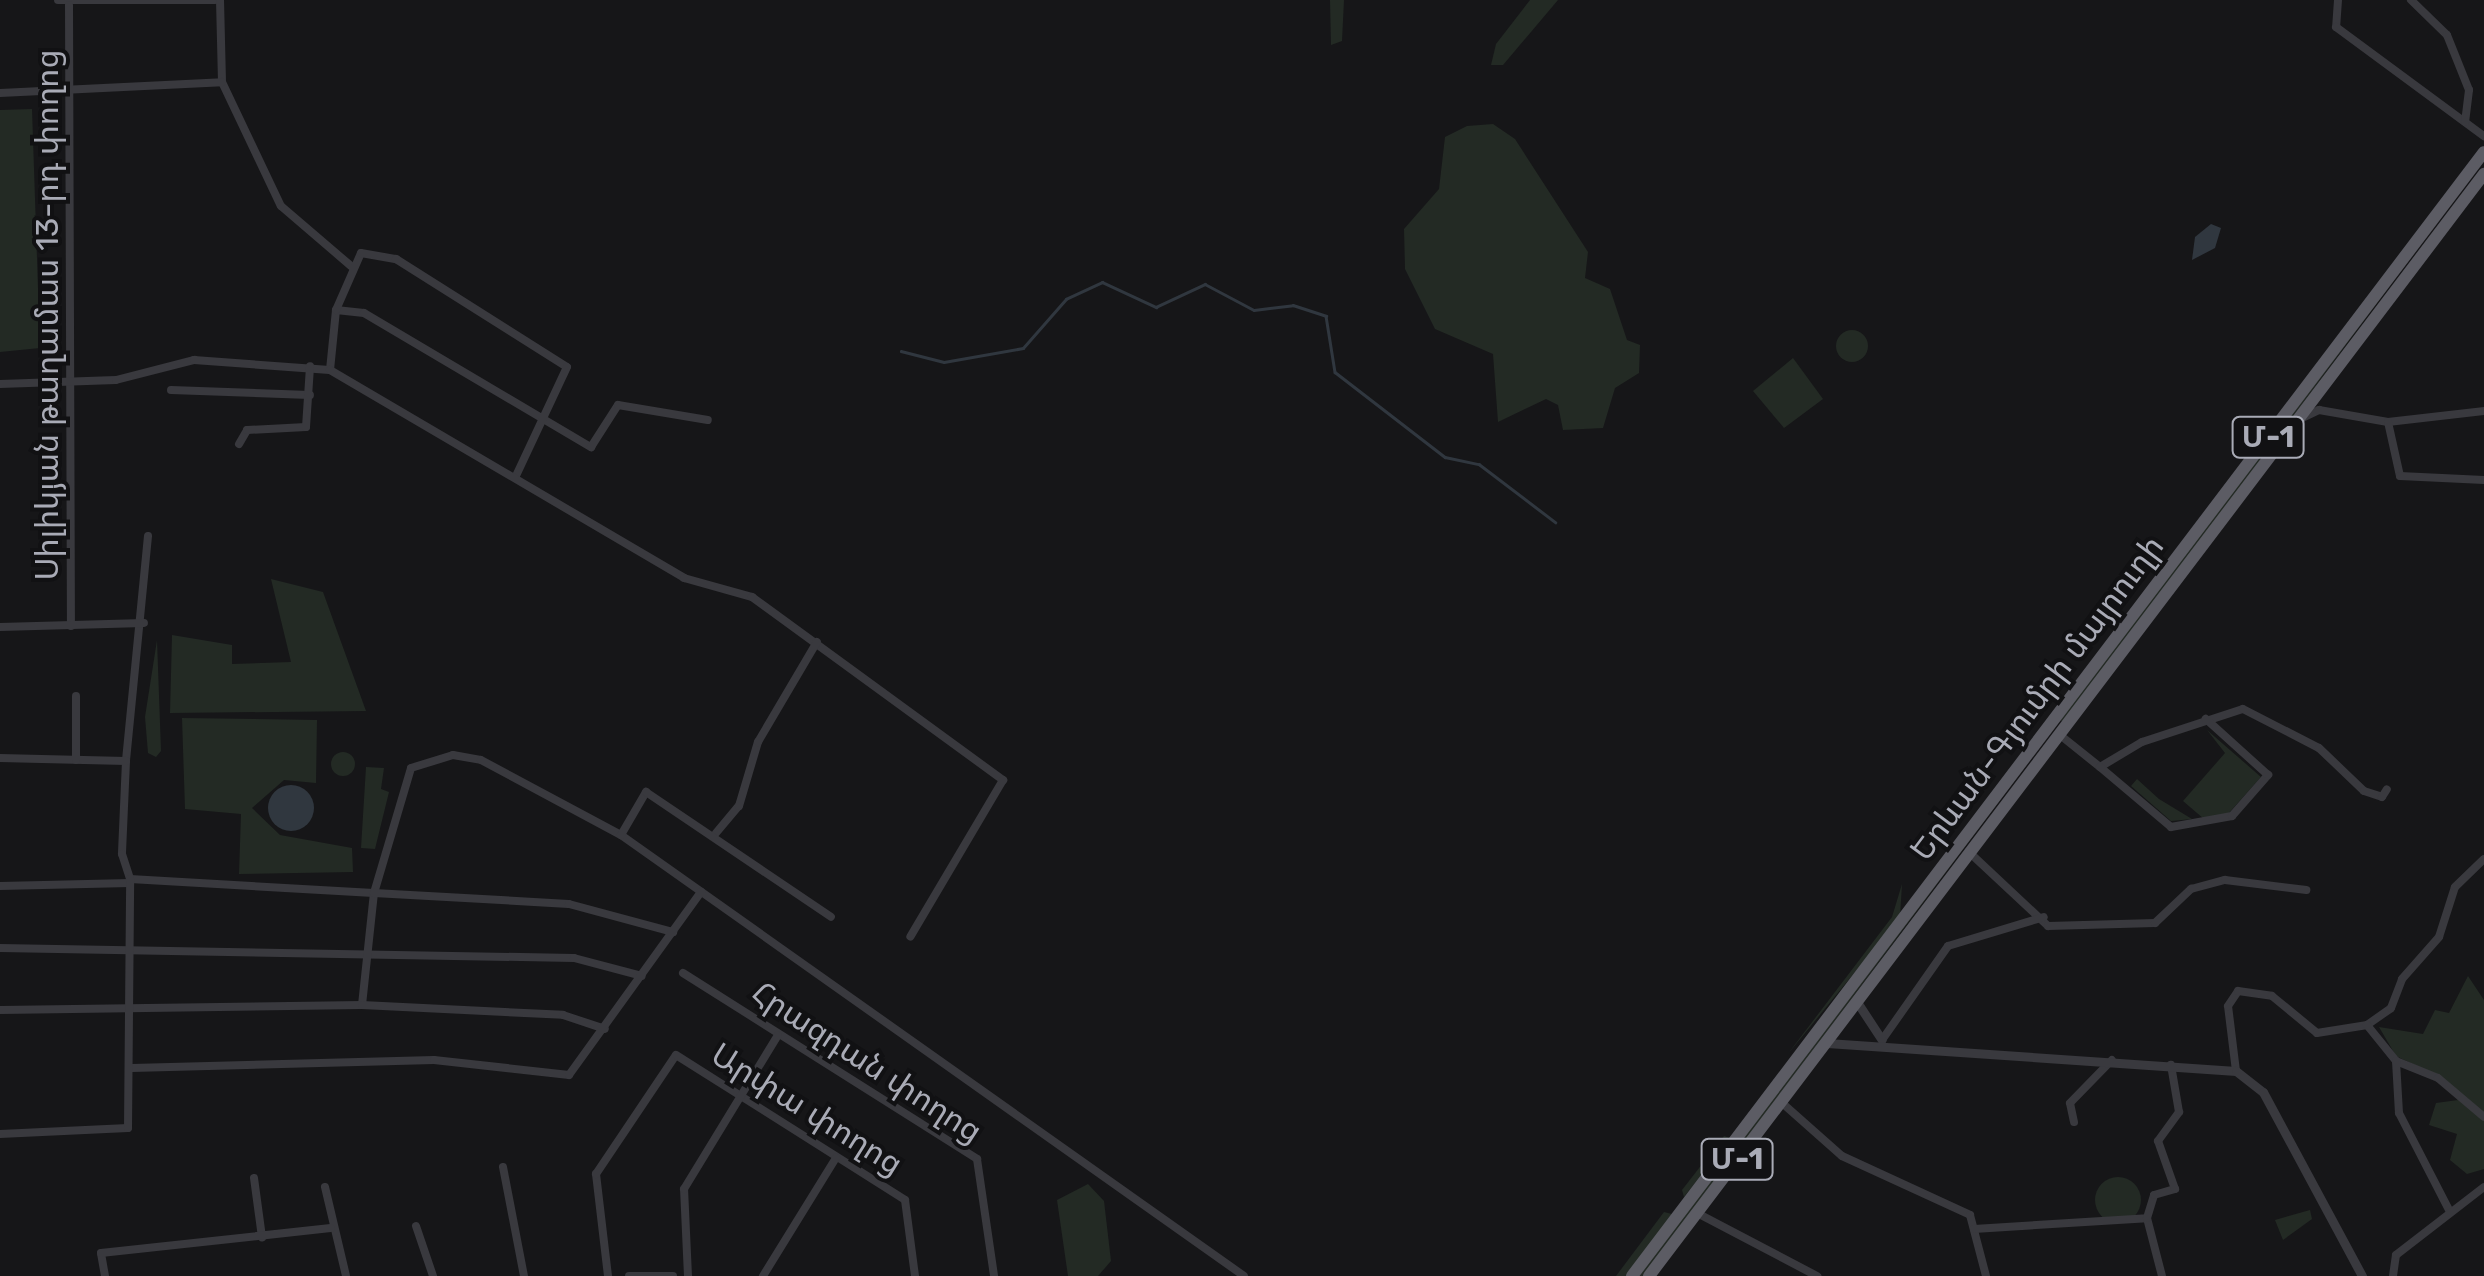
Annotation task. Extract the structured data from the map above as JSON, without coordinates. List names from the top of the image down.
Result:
{
  "streets": {
    "highway": ["Մ-1", "Երևան-Գյումրի մայրուղի"],
    "street": ["Սիլիկյան թաղամաս 13-րդ փողոց", "Հրազդան փողոց", "Արփա փողոց"]
  }
}
